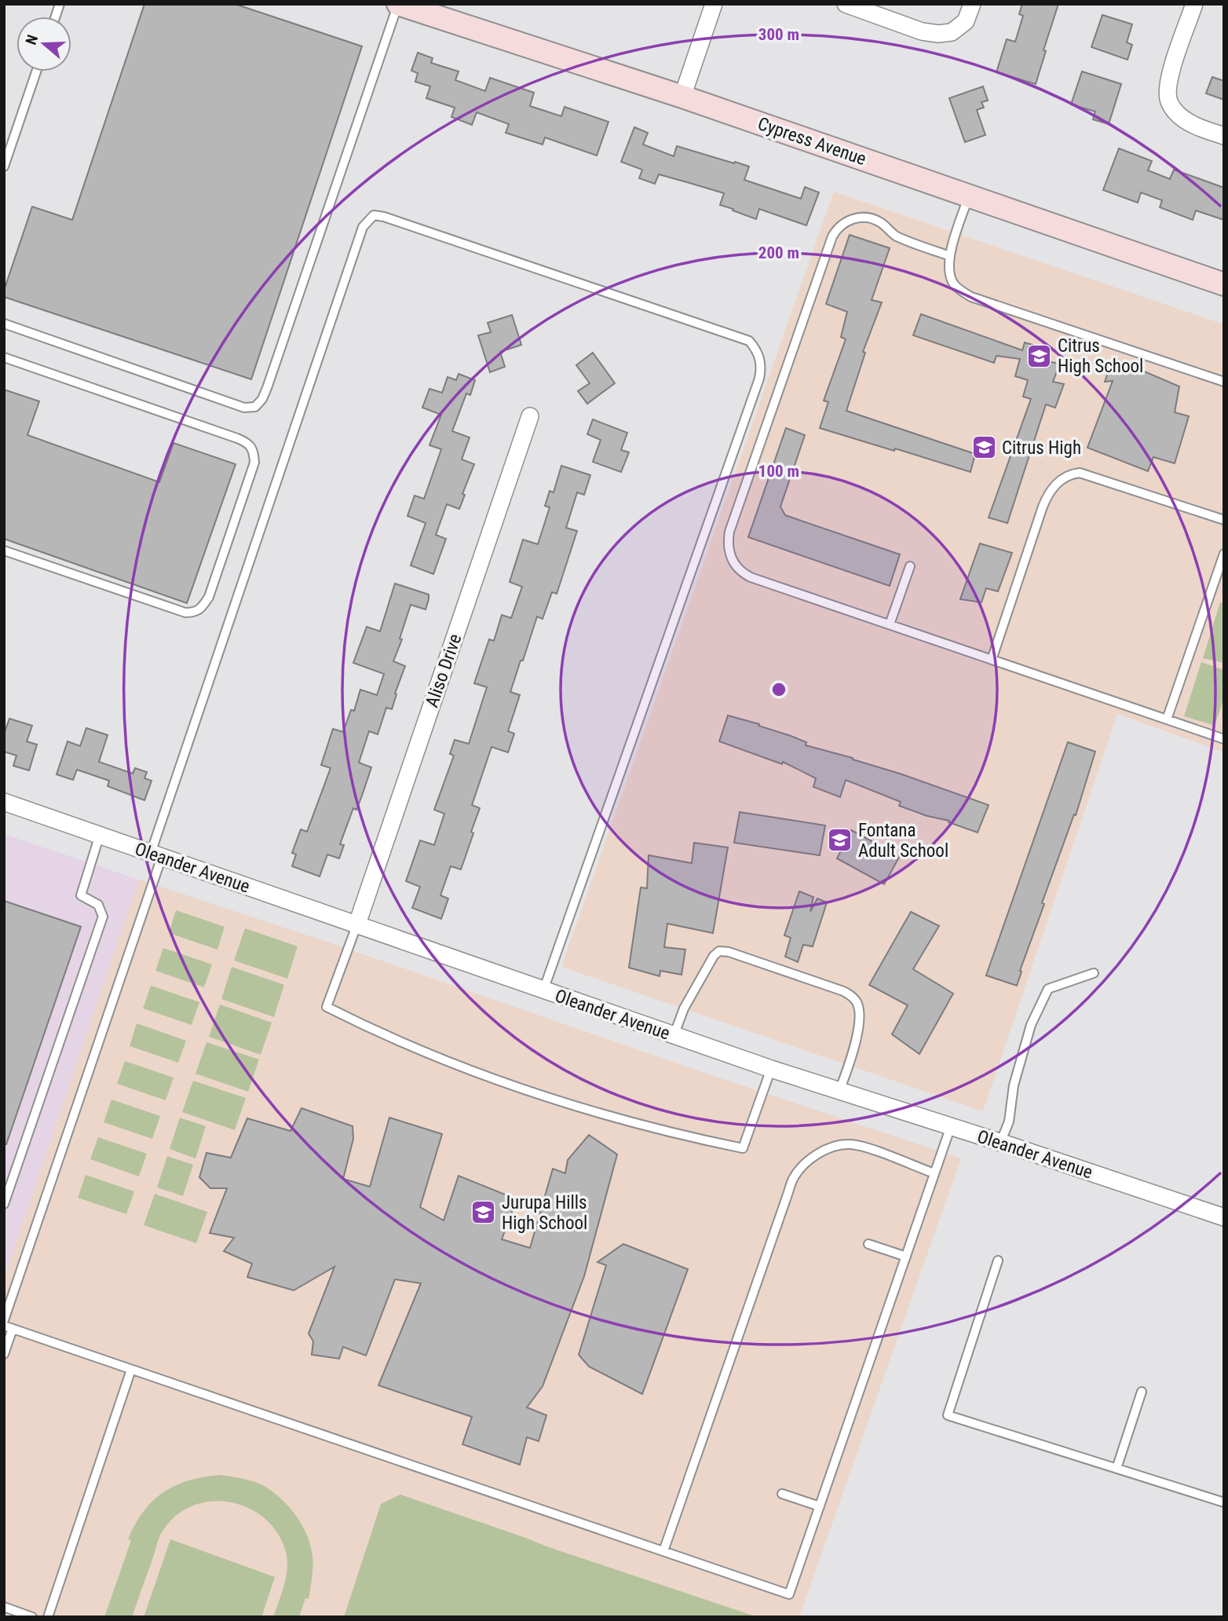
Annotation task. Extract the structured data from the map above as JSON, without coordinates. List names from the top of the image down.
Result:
{
  "streets": {
    "street": ["Cypress Avenue", "Aliso Drive", "Oleander Avenue"]
  },
  "crossings": [
    ["Aliso Drive", "Oleander Avenue"]
  ],
  "places": {
    "school or university": [
      "Citrus High School",
      "Citrus High",
      "Fontana Adult School",
      "Jurupa Hills High School"
    ]
  },
  "north": "left",
  "rings": ["300 m", "200 m", "100 m"]
}
